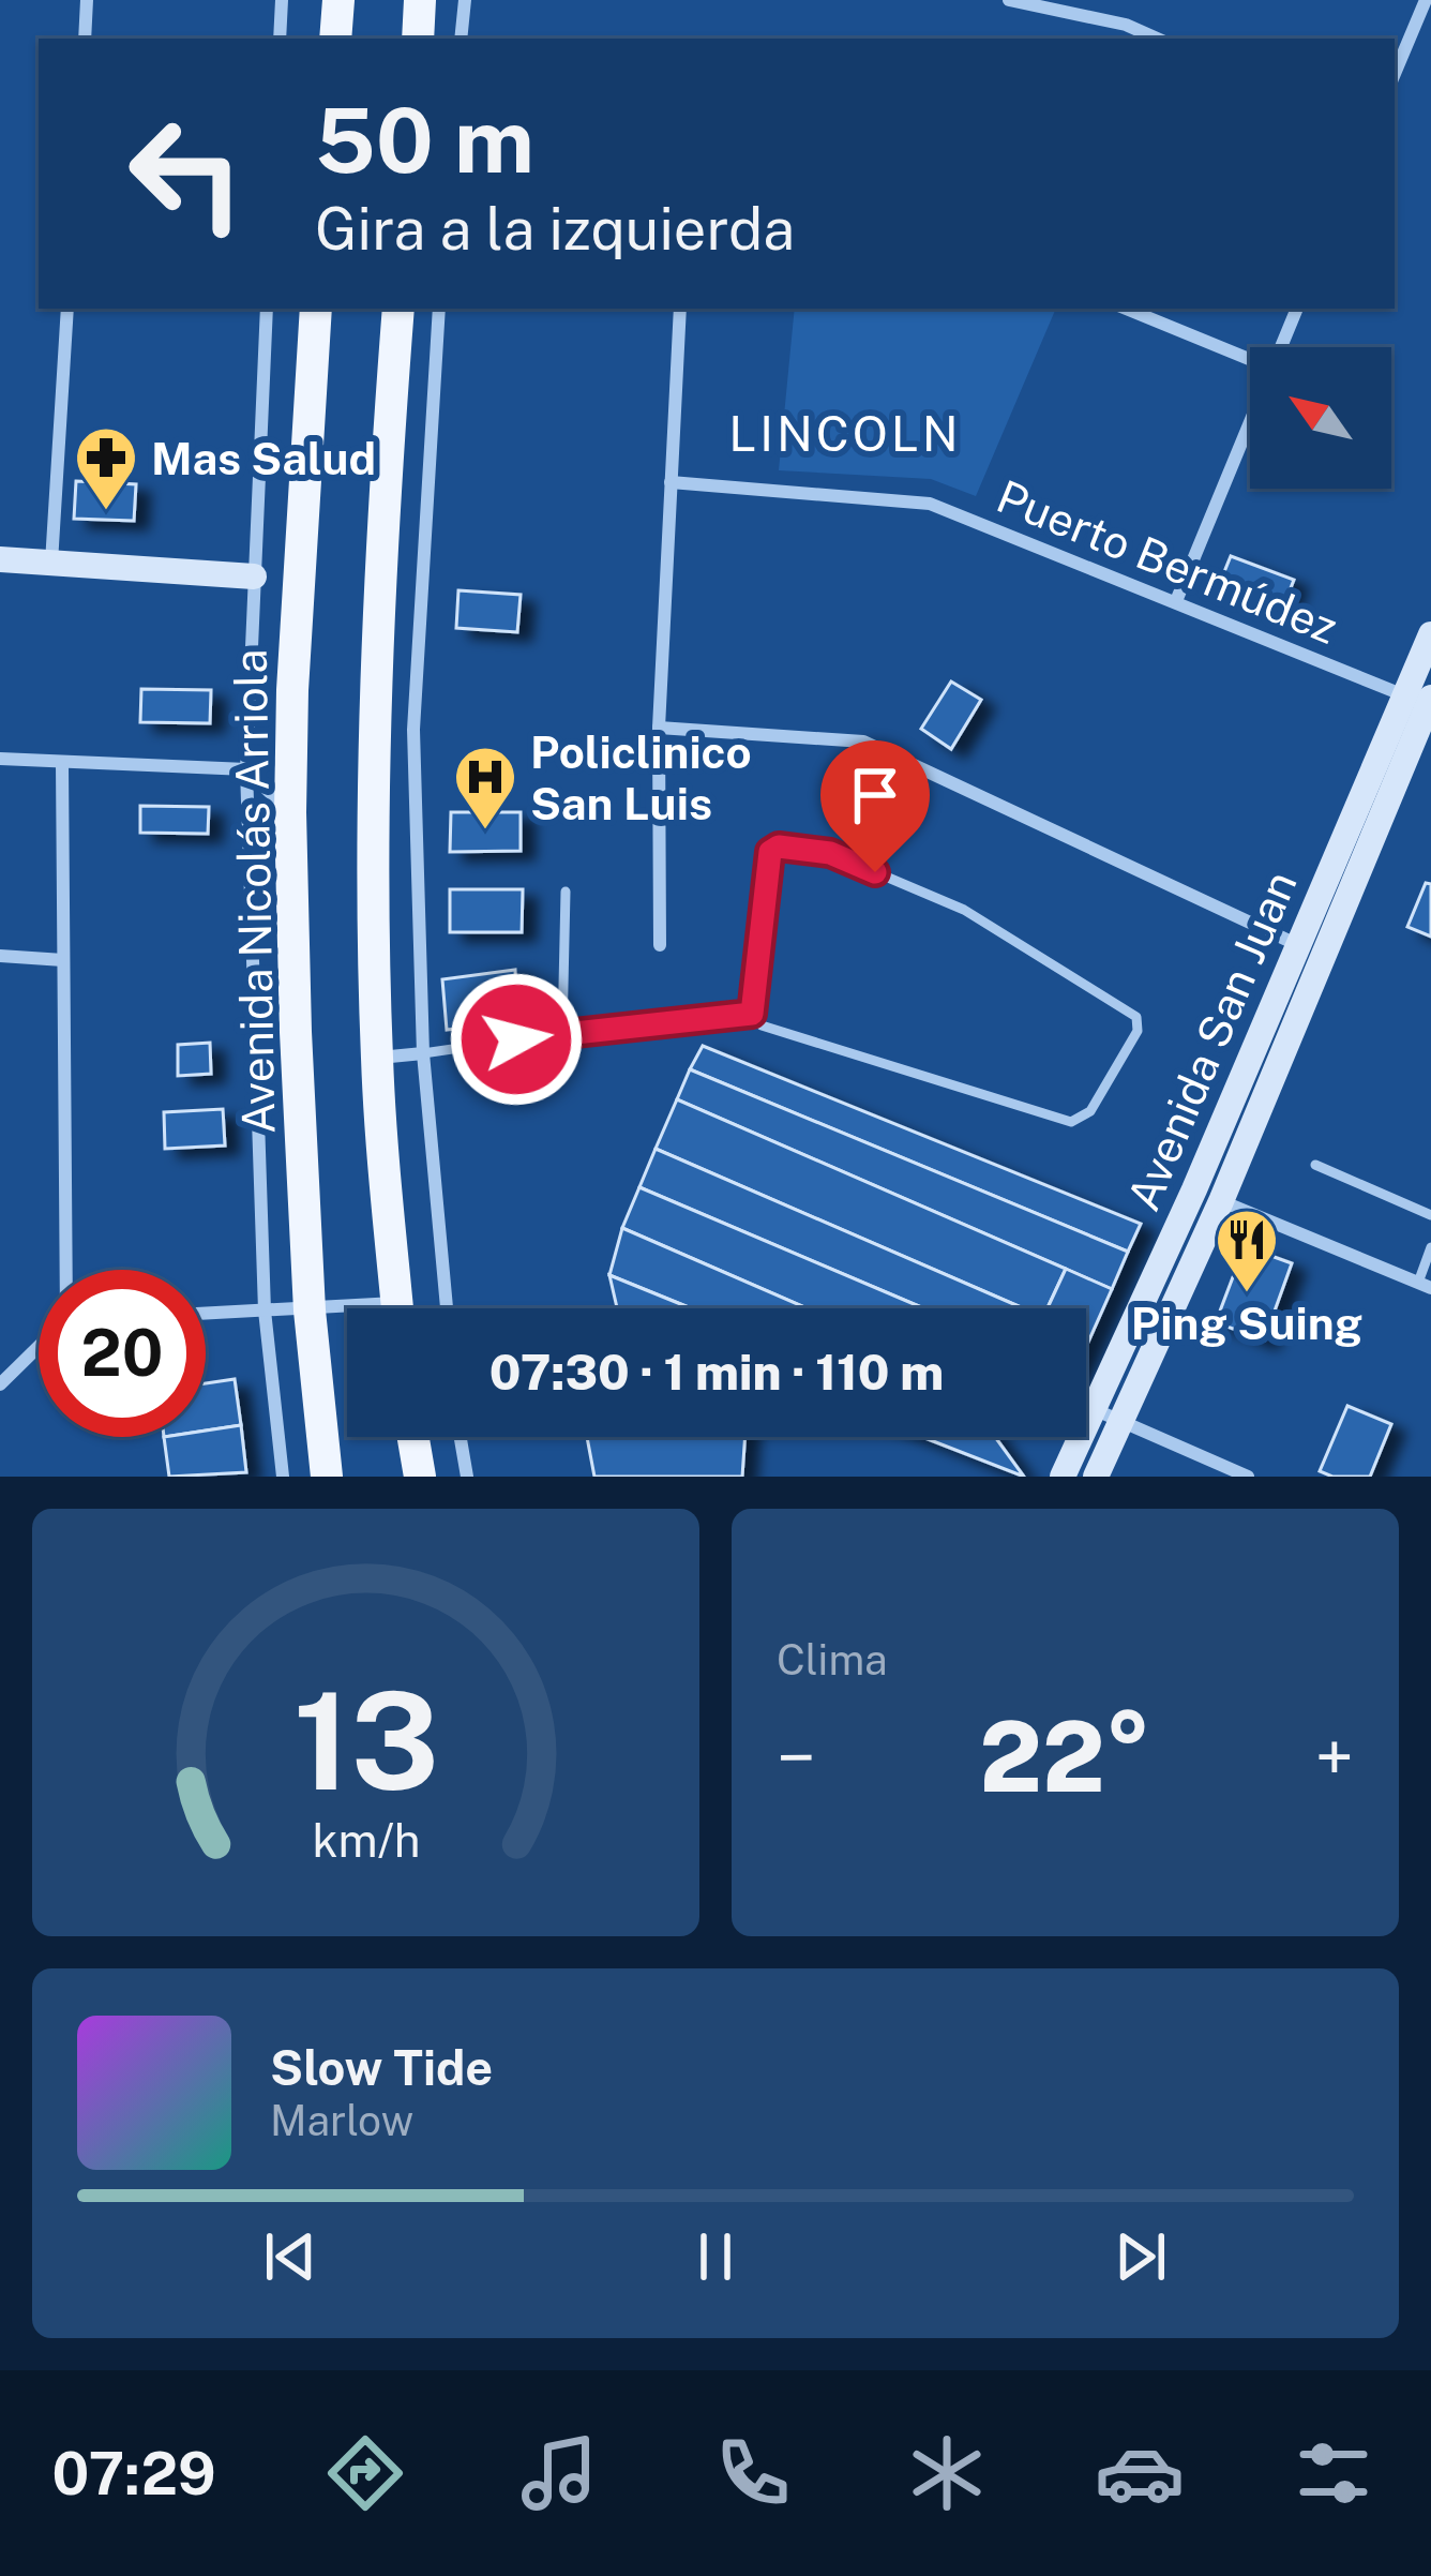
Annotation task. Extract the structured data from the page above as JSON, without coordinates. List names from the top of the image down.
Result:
{
  "streets": {
    "main road": ["Avenida Nicolás Arriola"],
    "street": ["Puerto Bermúdez", "Avenida San Juan"]
  },
  "crossings": [
    ["Puerto Bermúdez", "Avenida San Juan"]
  ],
  "districts": ["LINCOLN"],
  "places": {
    "pharmacy": ["Mas Salud"],
    "hospital": ["Policlinico San Luis"],
    "restaurant": ["Ping Suing"]
  },
  "north": "top left",
  "page": {
    "turn": ["50 m", "Gira a la izquierda"],
    "limit": "20",
    "trip": "07:30 · 1 min · 110 m",
    "tile": "Clima",
    "heat": ["−", "22°", "+"],
    "song": ["Slow Tide", "Marlow"],
    "tabs": "07:29",
    "gauge": ["13", "km/h"]
  }
}
